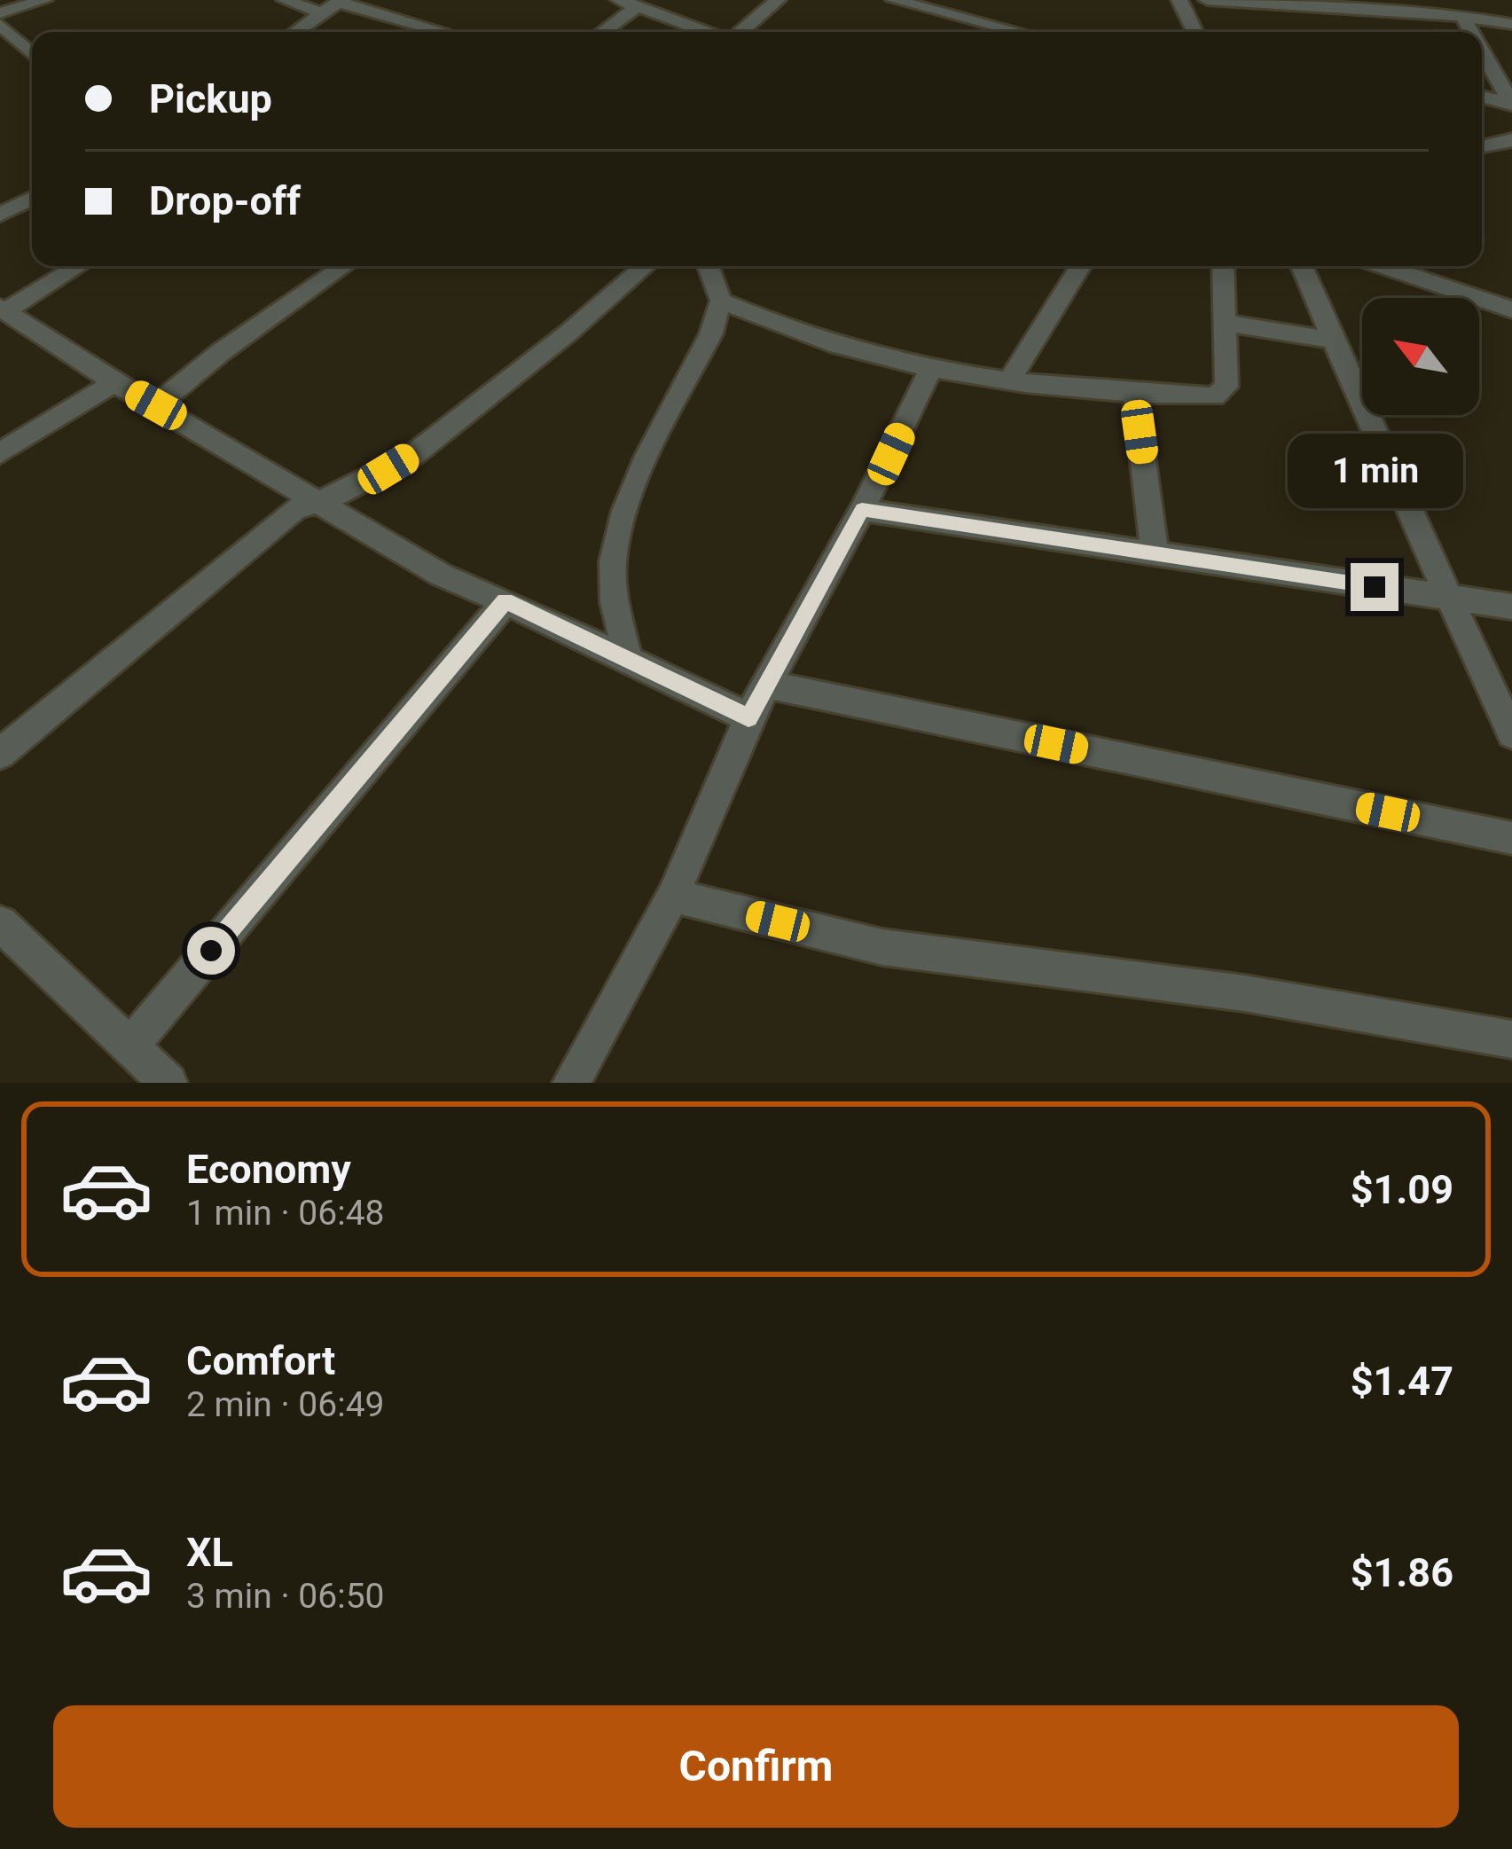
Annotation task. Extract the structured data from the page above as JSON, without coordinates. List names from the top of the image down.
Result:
{
  "north": "top left",
  "page": {
    "banner": ["Pickup", "Drop-off"],
    "bubble": "1 min",
    "list": [
      {
        "name": "Economy",
        "note": "1 min · 06:48",
        "value": "$1.09"
      },
      {
        "name": "Comfort",
        "note": "2 min · 06:49",
        "value": "$1.47"
      },
      {
        "name": "XL",
        "note": "3 min · 06:50",
        "value": "$1.86"
      }
    ],
    "buttons": "Confirm"
  }
}
